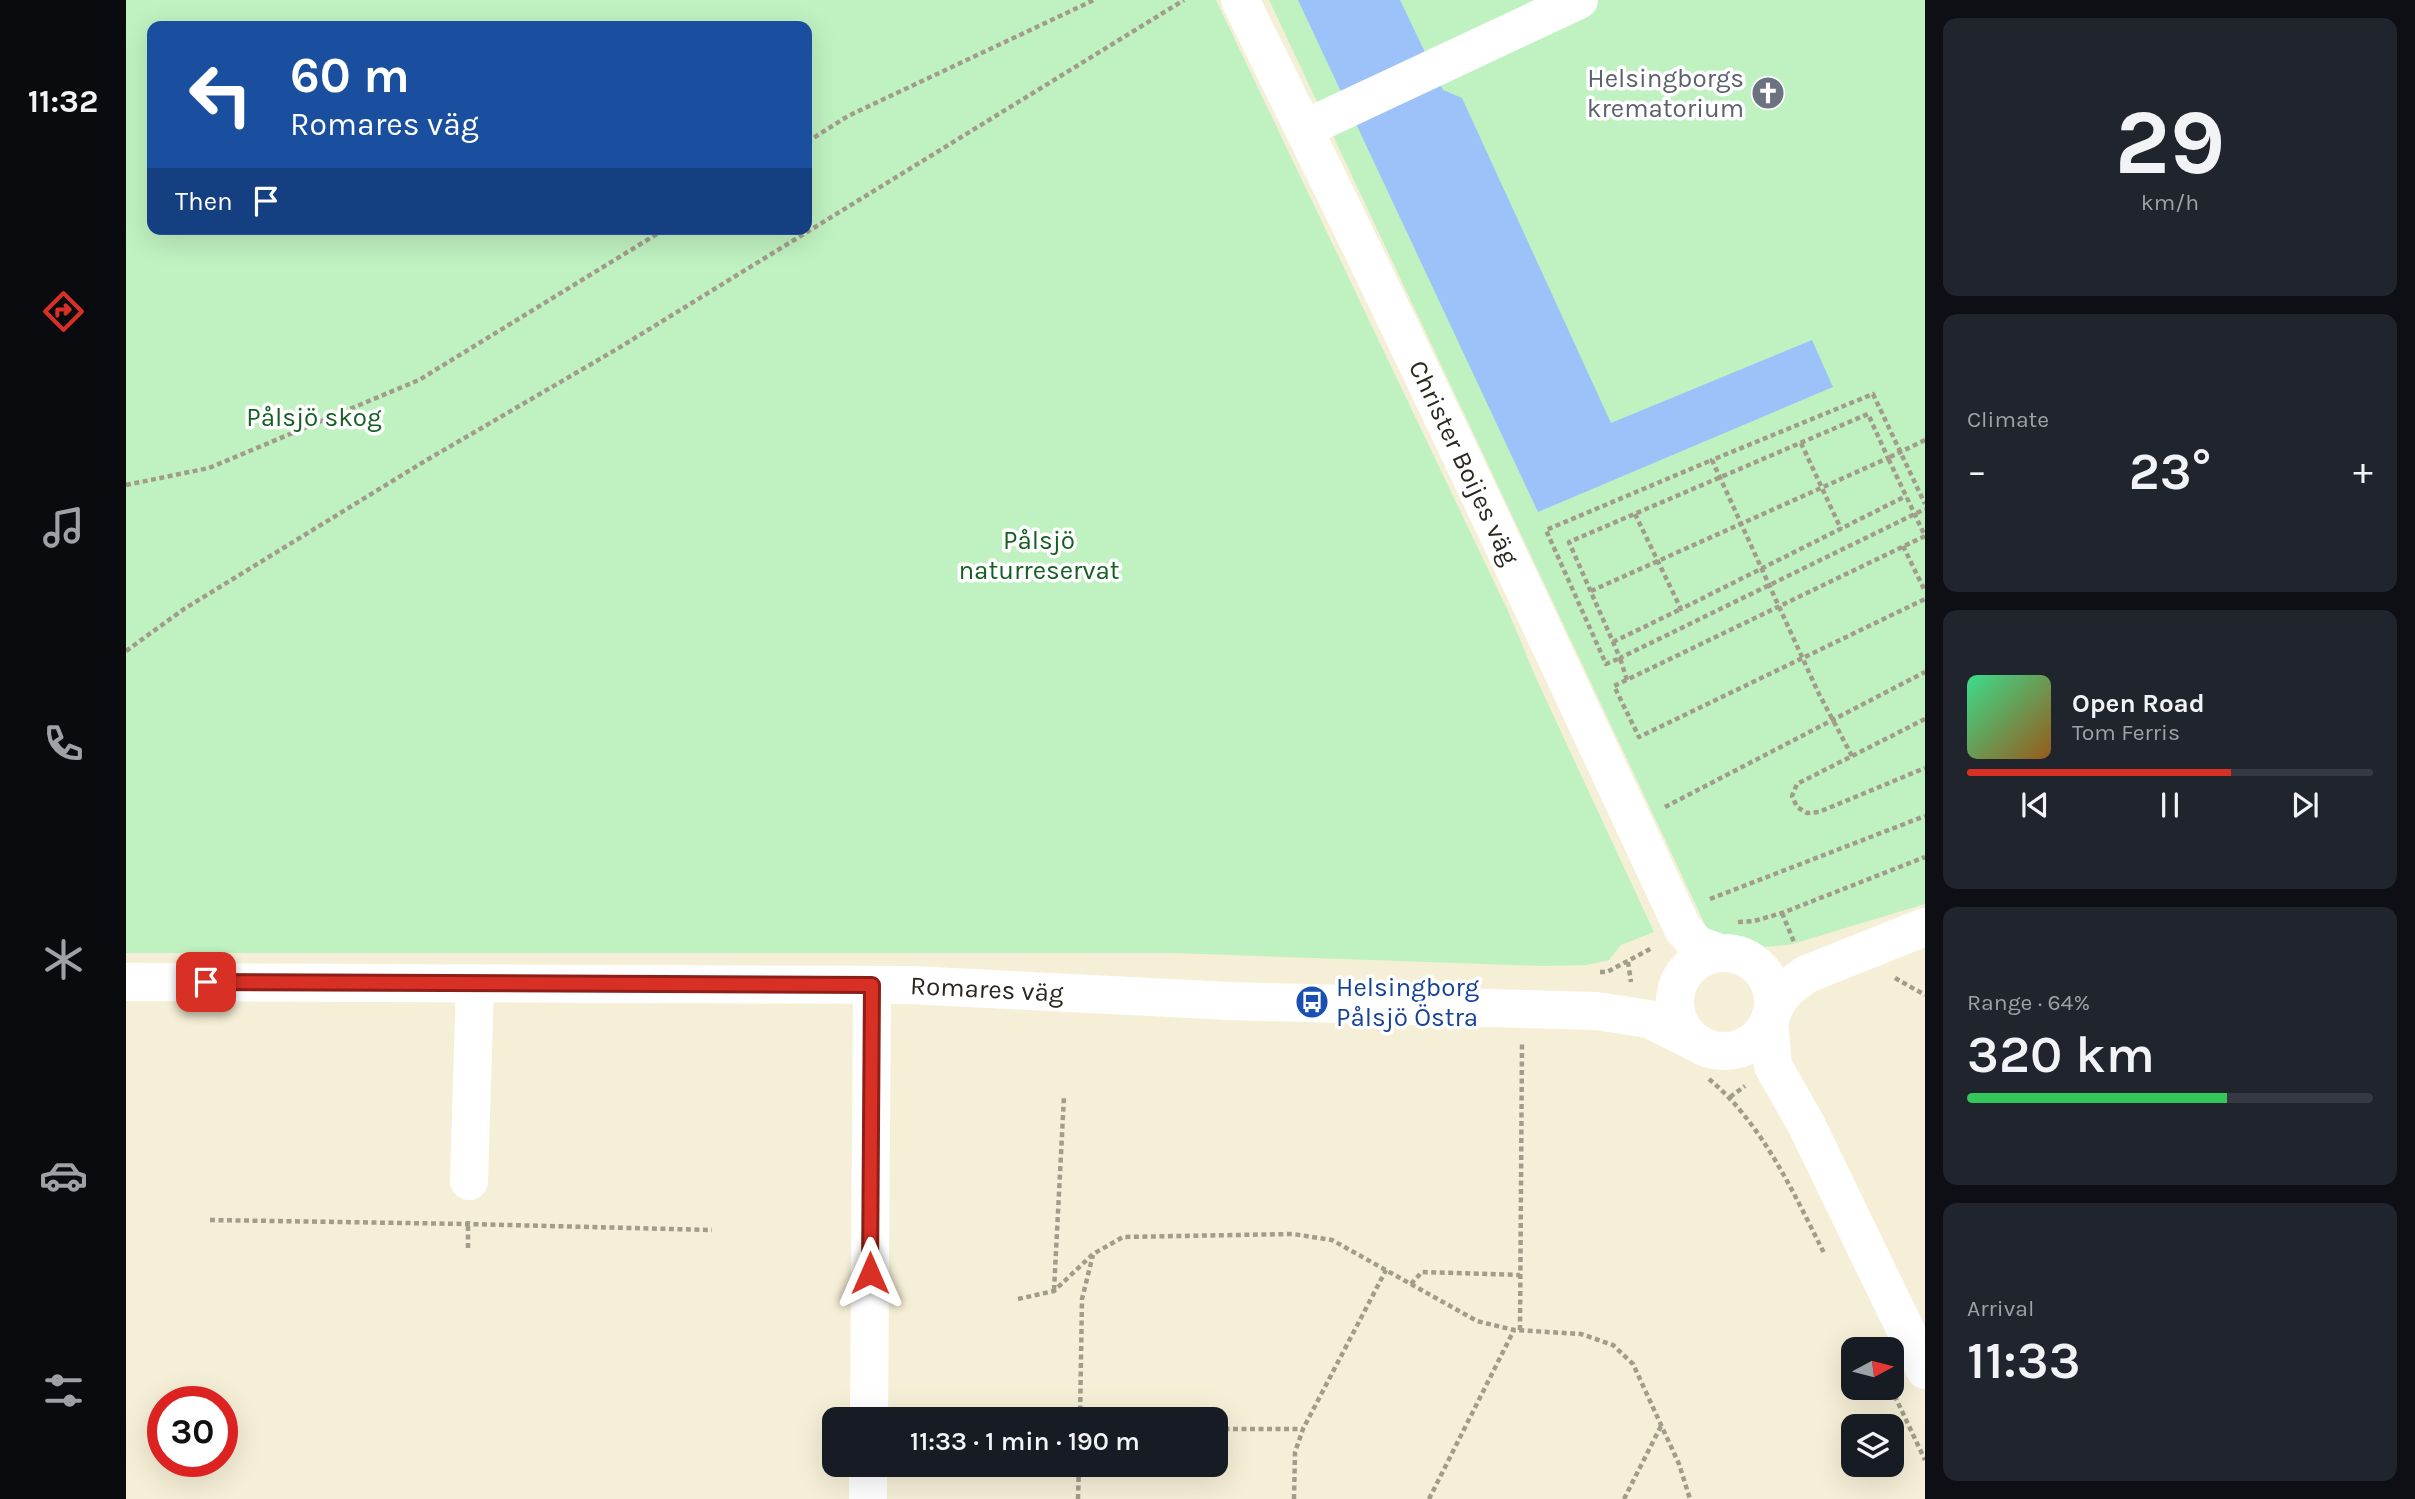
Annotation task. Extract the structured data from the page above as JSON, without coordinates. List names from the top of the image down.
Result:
{
  "streets": {
    "street": ["Christer Boijes väg", "Romares väg"]
  },
  "crossings": [
    ["Christer Boijes väg", "Romares väg"]
  ],
  "parks": ["Pålsjö skog", "Pålsjö naturreservat"],
  "places": {
    "church": ["Helsingborgs krematorium"],
    "bus stop": ["Helsingborg Pålsjö Östra"]
  },
  "north": "right",
  "page": {
    "tabs": "11:32",
    "tile": [
      ["29", "km/h"],
      "Climate",
      ["Range · 64%", "320 km"],
      ["Arrival", "11:33"]
    ],
    "turn": ["60 m", "Romares väg"],
    "then": "Then",
    "heat": ["−", "23°", "+"],
    "song": ["Open Road", "Tom Ferris"],
    "limit": "30",
    "trip": "11:33 · 1 min · 190 m"
  }
}
